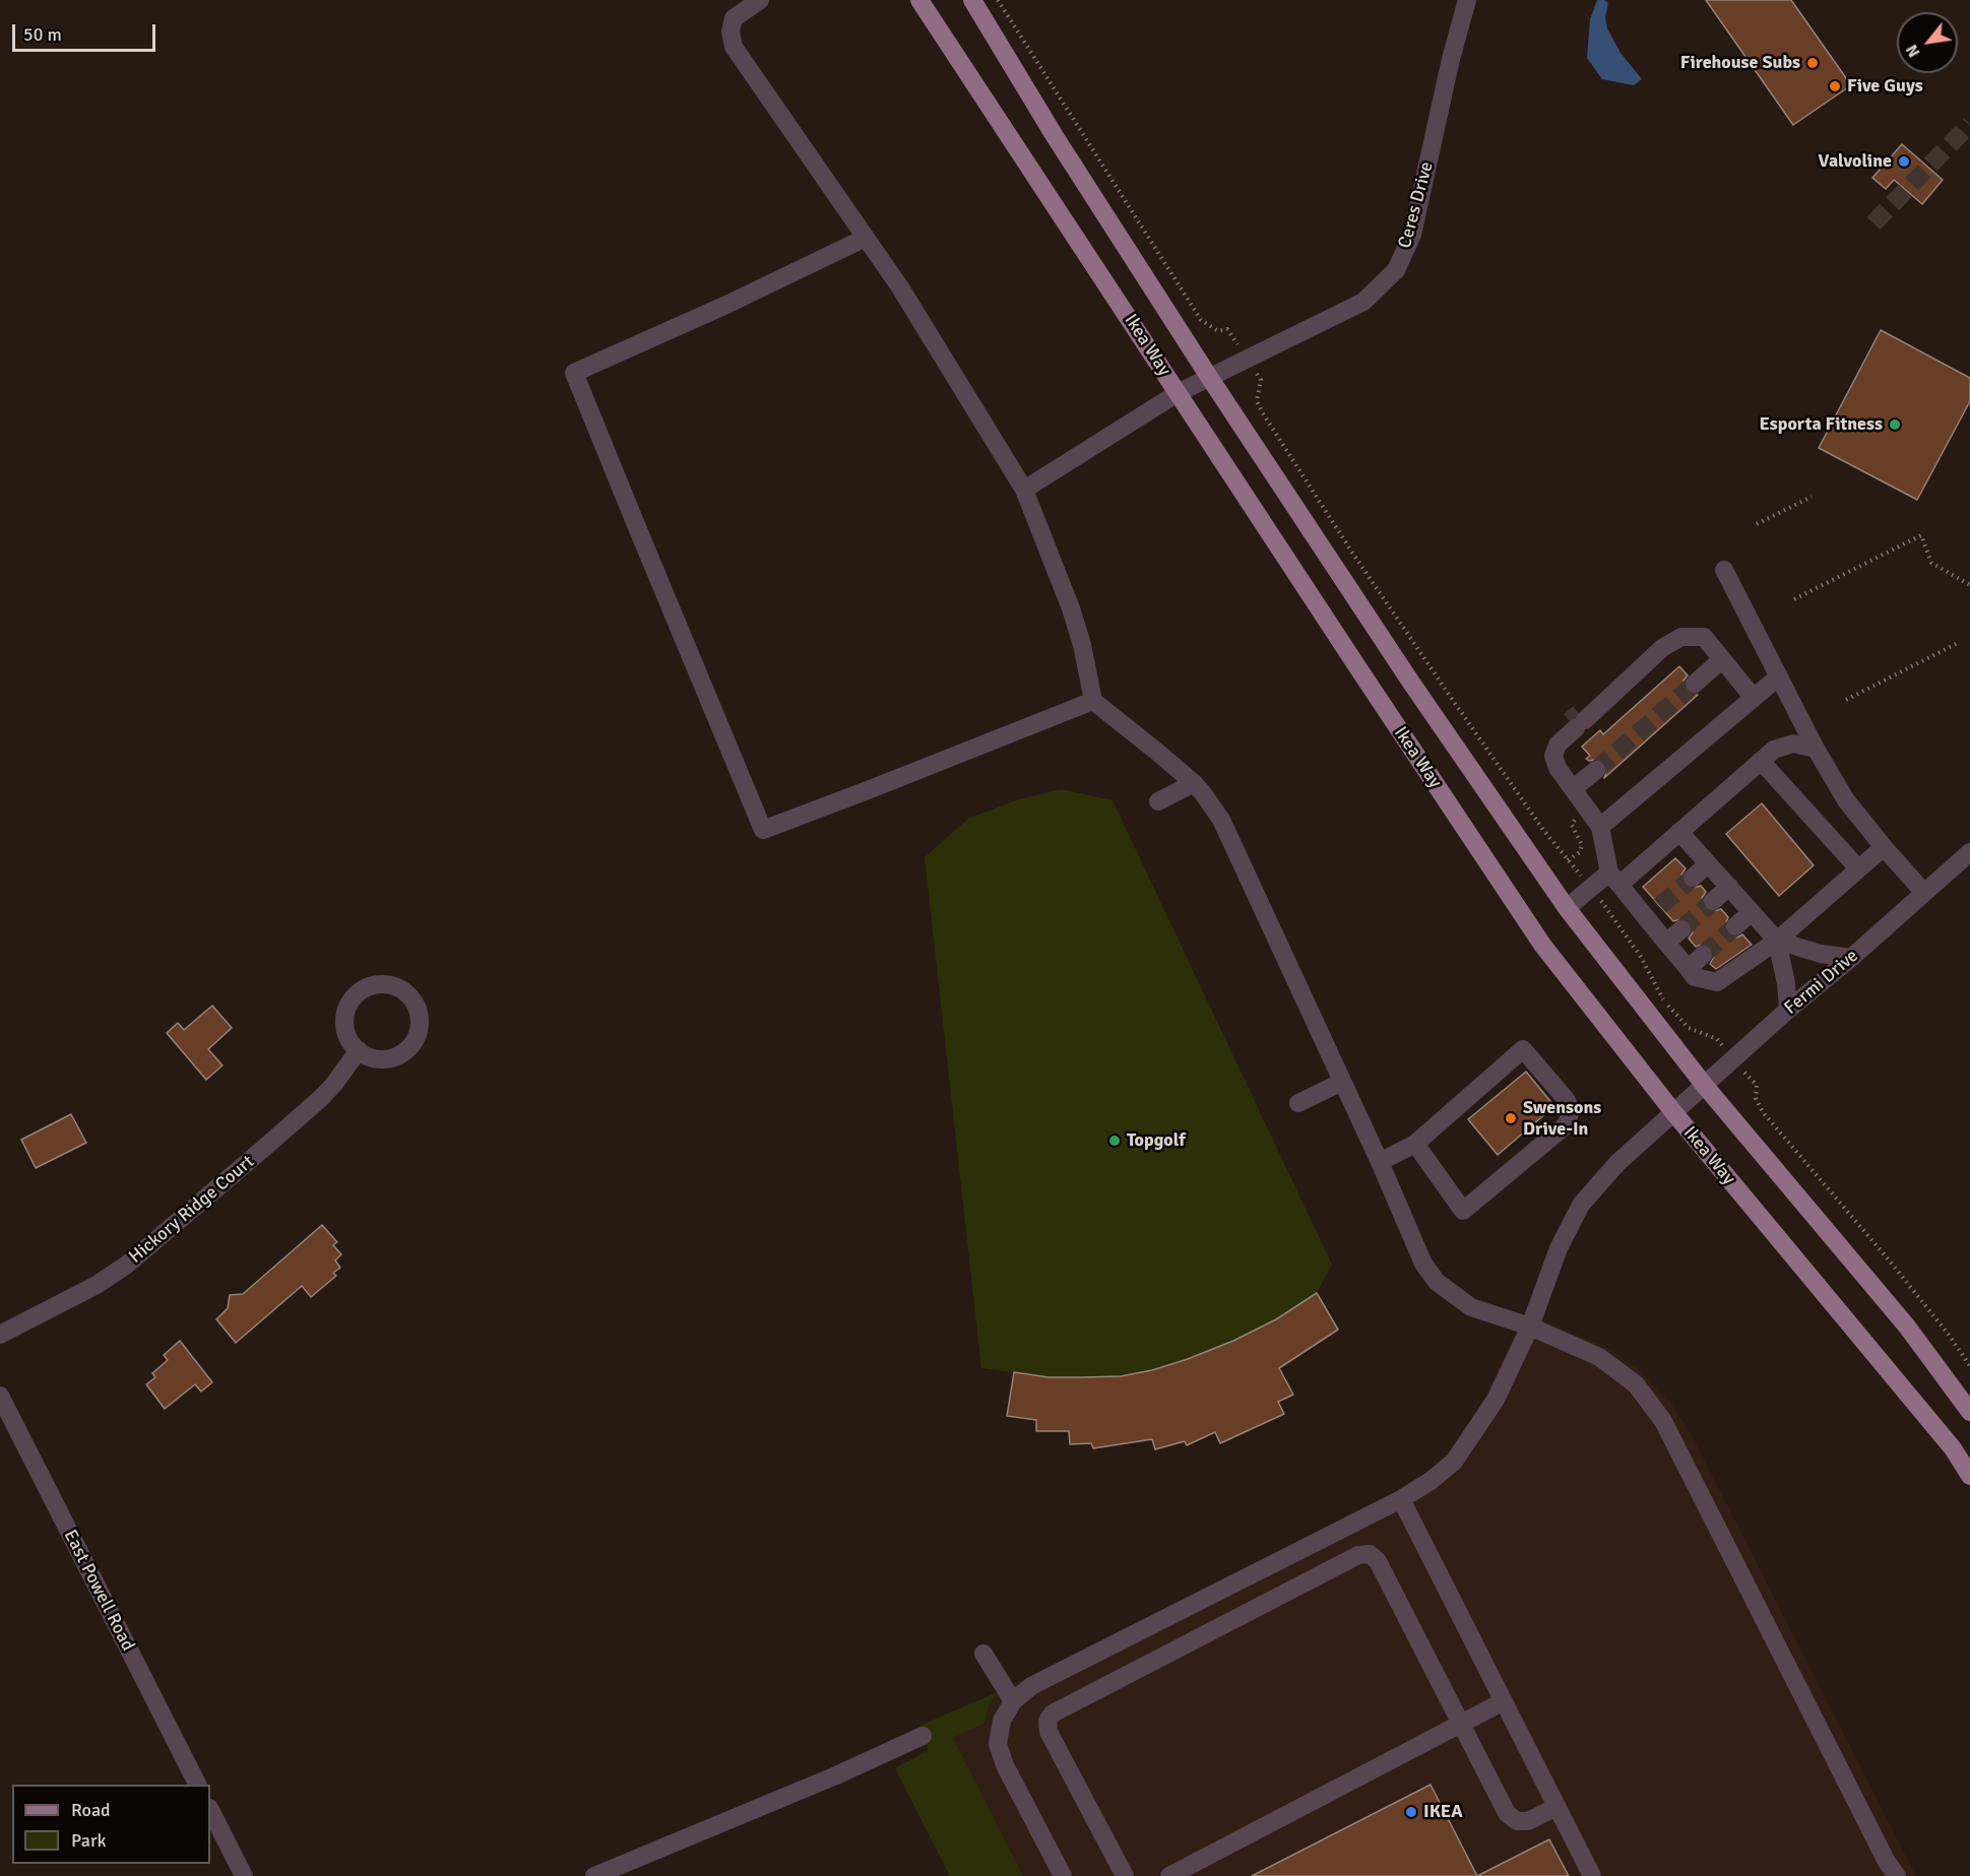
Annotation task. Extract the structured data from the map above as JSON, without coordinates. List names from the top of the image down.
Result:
{
  "streets": {
    "main road": ["Ikea Way"],
    "street": [
      "Ceres Drive",
      "Fermi Drive",
      "Hickory Ridge Court",
      "East Powell Road"
    ]
  },
  "crossings": [
    ["Ceres Drive", "Ikea Way"],
    ["Ikea Way", "Fermi Drive"]
  ],
  "places": [
    "Firehouse Subs",
    "Five Guys",
    "Valvoline",
    "Esporta Fitness",
    "Swensons Drive-In",
    "Topgolf",
    "IKEA"
  ],
  "legend": ["Road", "Park"],
  "scale_bar": "50 m",
  "north": "bottom left"
}
